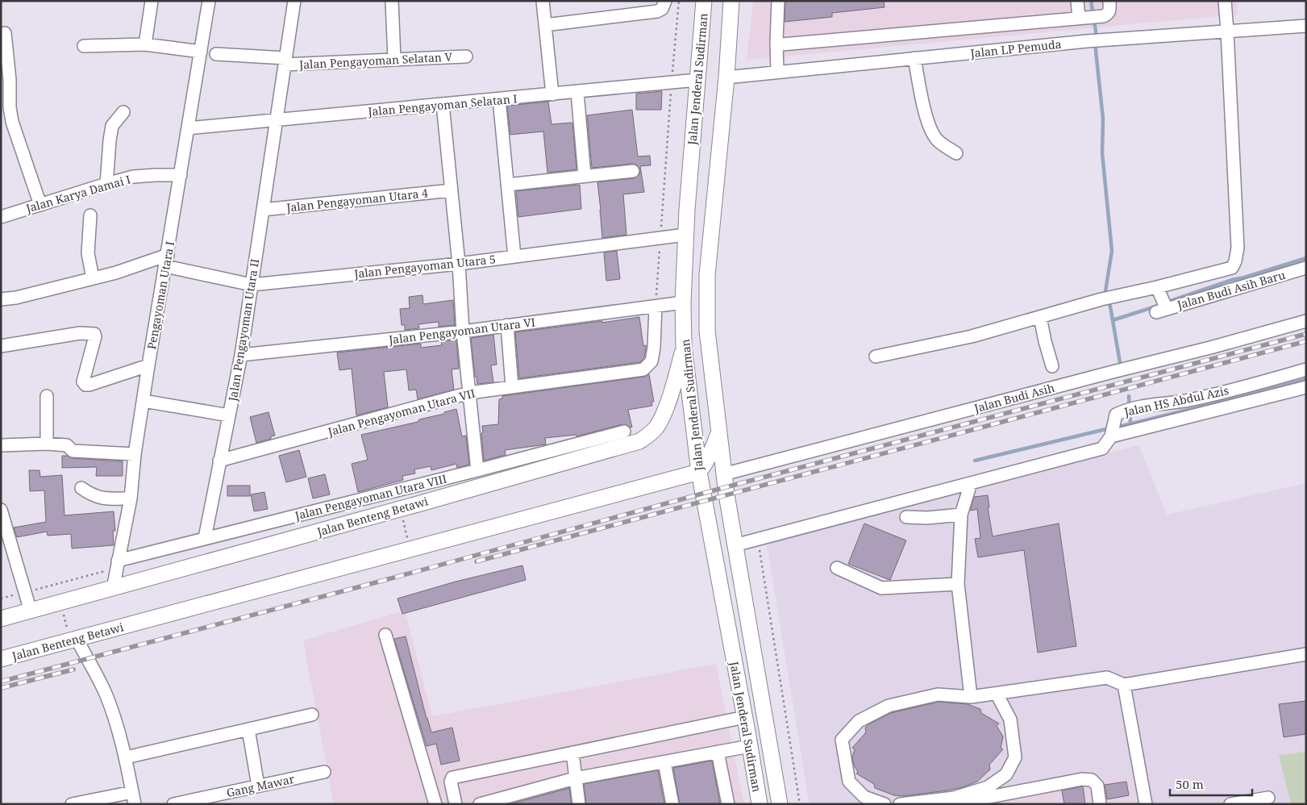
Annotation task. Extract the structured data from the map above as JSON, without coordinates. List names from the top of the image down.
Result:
{
  "streets": {
    "main road": ["Jalan Jenderal Sudirman", "Jalan Benteng Betawi"],
    "street": [
      "Jalan LP Pemuda",
      "Jalan Pengayoman Selatan V",
      "Jalan Pengayoman Selatan I",
      "Jalan Karya Damai I",
      "Jalan Pengayoman Utara 4",
      "Jalan Pengayoman Utara 5",
      "Jalan Budi Asih Baru",
      "Pengayoman Utara I",
      "Jalan Pengayoman Utara II",
      "Jalan Pengayoman Utara VI",
      "Jalan Budi Asih",
      "Jalan HS Abdul Azis",
      "Jalan Pengayoman Utara VII",
      "Jalan Pengayoman Utara VIII",
      "Gang Mawar"
    ]
  },
  "crossings": [
    ["Jalan LP Pemuda", "Jalan Jenderal Sudirman"],
    ["Jalan Pengayoman Selatan V", "Jalan Pengayoman Utara II"],
    ["Jalan Jenderal Sudirman", "Jalan Pengayoman Selatan I"],
    ["Jalan Jenderal Sudirman", "Jalan Pengayoman Utara 5"],
    ["Jalan Jenderal Sudirman", "Jalan Pengayoman Utara VI"],
    ["Jalan Jenderal Sudirman", "Jalan Budi Asih"],
    ["Jalan Jenderal Sudirman", "Jalan Benteng Betawi"],
    ["Jalan Pengayoman Selatan I", "Pengayoman Utara I"],
    ["Jalan Pengayoman Selatan I", "Jalan Pengayoman Utara II"],
    ["Jalan Karya Damai I", "Pengayoman Utara I"],
    ["Jalan Pengayoman Utara 4", "Jalan Pengayoman Utara II"],
    ["Jalan Pengayoman Utara 5", "Pengayoman Utara I"],
    ["Jalan Pengayoman Utara 5", "Jalan Pengayoman Utara II"],
    ["Pengayoman Utara I", "Jalan Pengayoman Utara VIII"],
    ["Pengayoman Utara I", "Jalan Benteng Betawi"],
    ["Jalan Pengayoman Utara II", "Jalan Pengayoman Utara VI"],
    ["Jalan Pengayoman Utara II", "Jalan Pengayoman Utara VII"],
    ["Jalan Pengayoman Utara II", "Jalan Pengayoman Utara VIII"],
    ["Jalan Pengayoman Utara VI", "Jalan Pengayoman Utara VII"]
  ],
  "scale_bar": "50 m"
}
